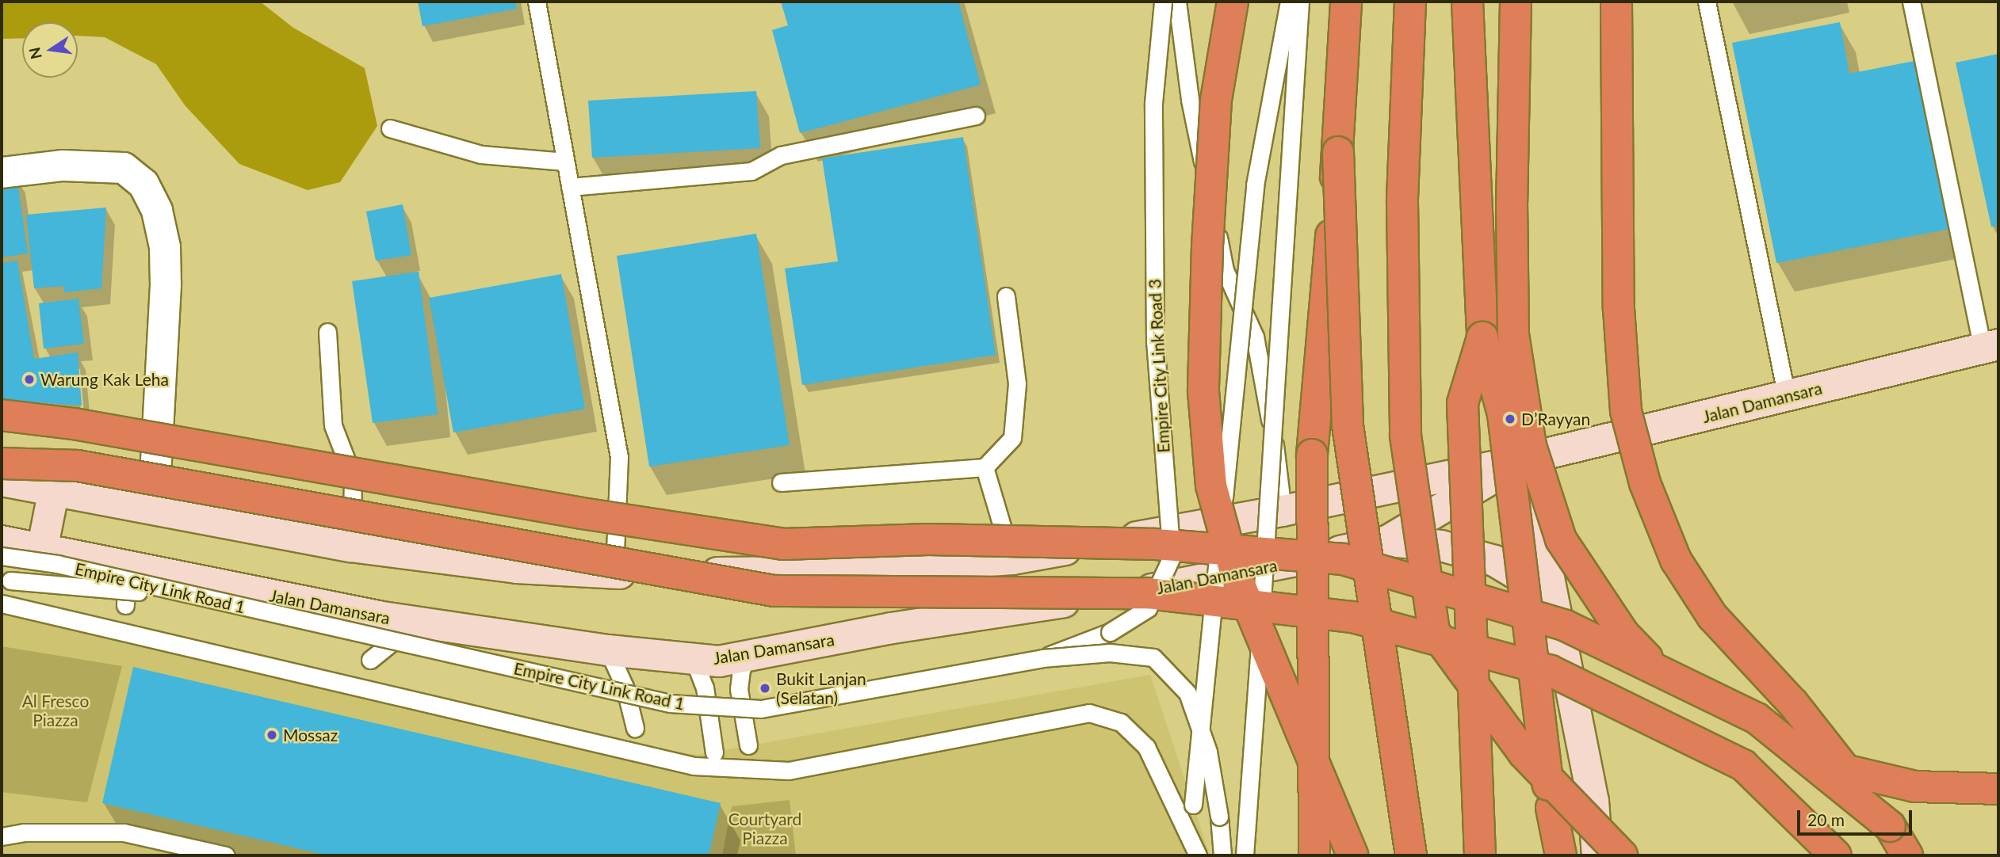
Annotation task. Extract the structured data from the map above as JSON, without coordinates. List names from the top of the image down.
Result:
{
  "streets": {
    "street": ["Jalan Damansara"],
    "lane": ["Empire City Link Road 3", "Empire City Link Road 1"]
  },
  "crossings": [
    ["Empire City Link Road 3", "Empire City Link Road 1"]
  ],
  "parks": ["Al Fresco Piazza", "Courtyard Piazza"],
  "places": [
    "Warung Kak Leha",
    "D’Rayyan",
    "Bukit Lanjan (Selatan)",
    "Mossaz"
  ],
  "scale_bar": "20 m",
  "north": "left"
}
